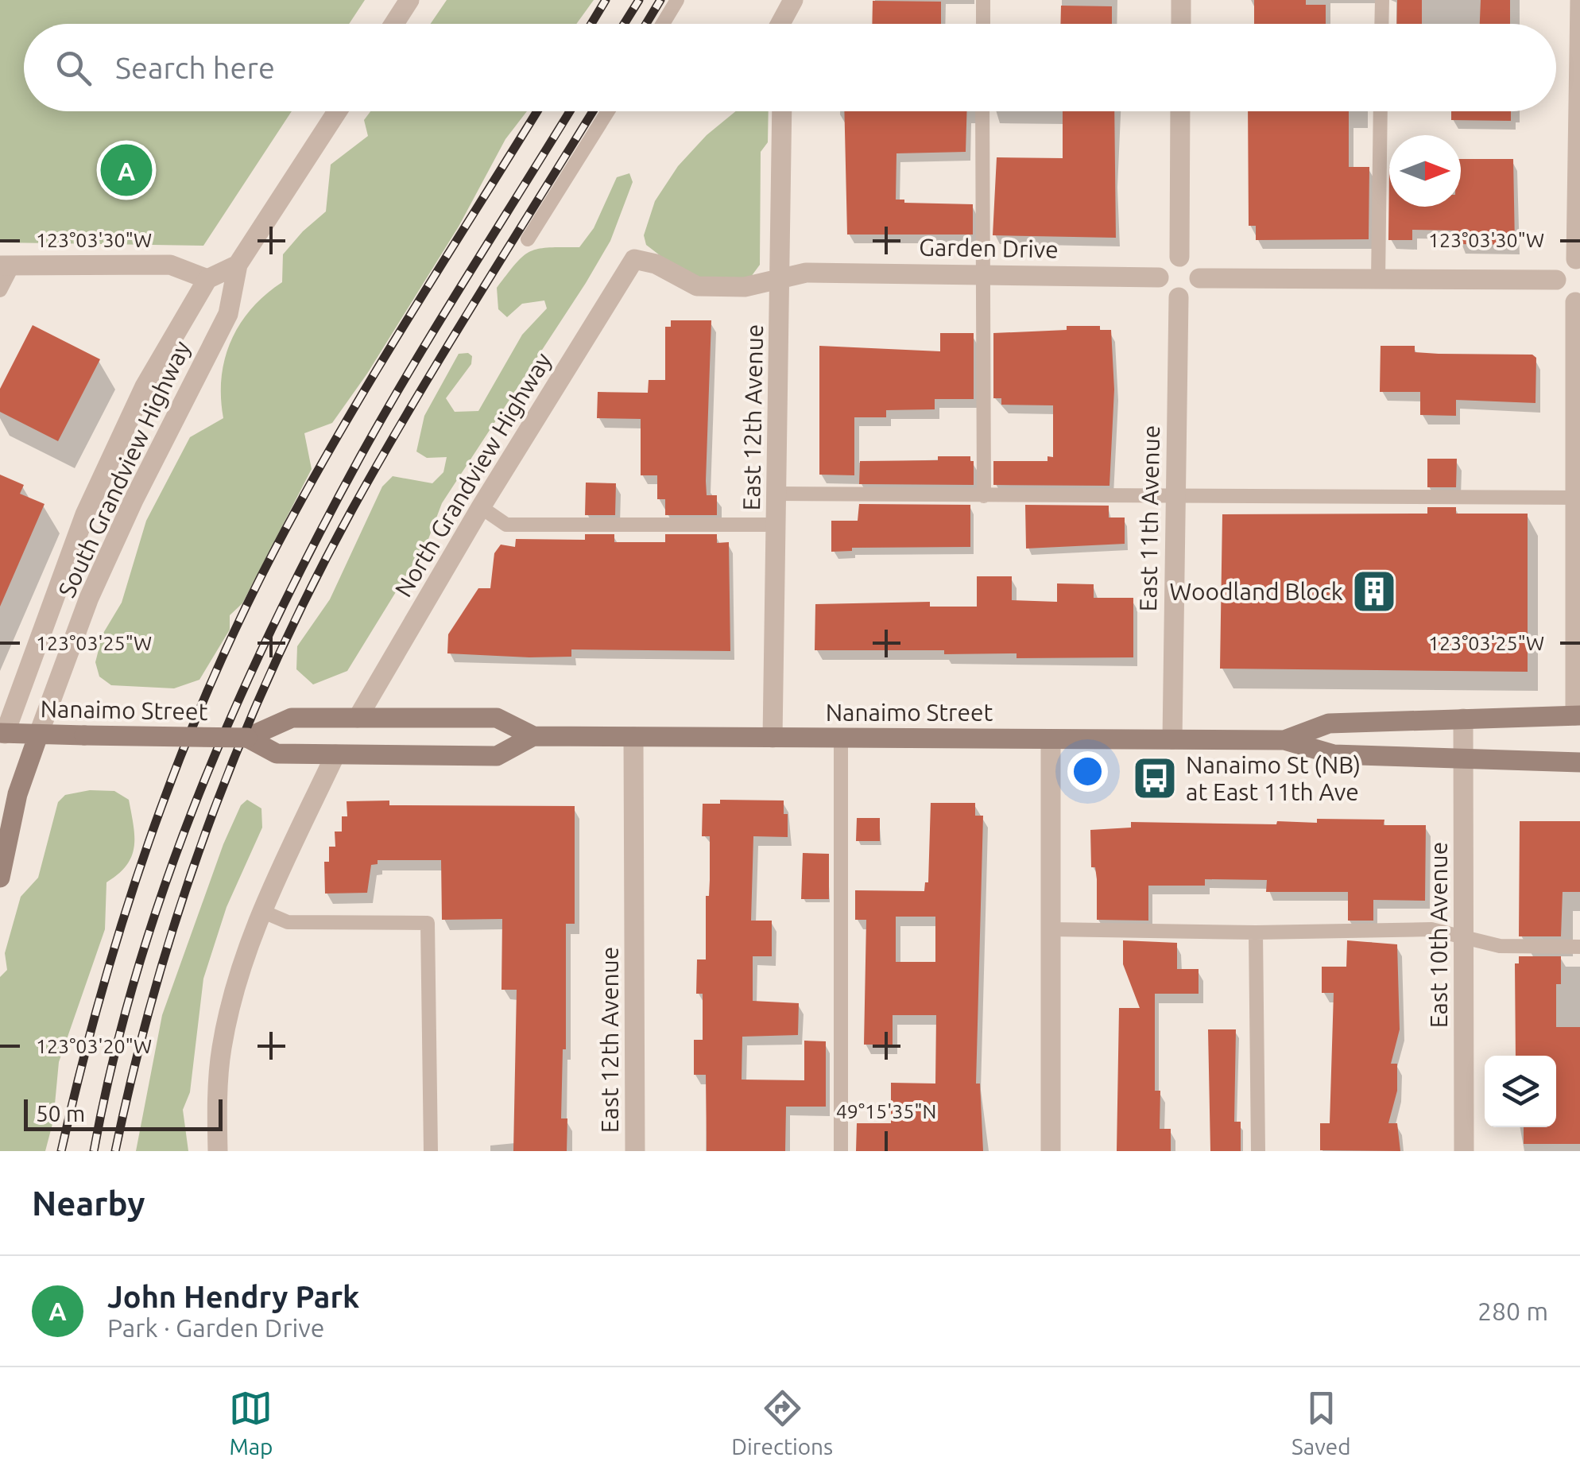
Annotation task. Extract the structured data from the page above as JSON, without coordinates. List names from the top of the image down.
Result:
{
  "streets": {
    "main road": ["South Grandview Highway", "Nanaimo Street"],
    "street": [
      "Garden Drive",
      "East 12th Avenue",
      "North Grandview Highway",
      "East 11th Avenue",
      "East 10th Avenue"
    ]
  },
  "crossings": [
    ["Garden Drive", "East 12th Avenue"],
    ["Garden Drive", "North Grandview Highway"],
    ["Garden Drive", "East 11th Avenue"],
    ["East 12th Avenue", "Nanaimo Street"],
    ["South Grandview Highway", "Nanaimo Street"],
    ["North Grandview Highway", "Nanaimo Street"],
    ["East 11th Avenue", "Nanaimo Street"],
    ["Nanaimo Street", "East 10th Avenue"]
  ],
  "places": {
    "building": ["Woodland Block"],
    "bus stop": ["Nanaimo St (NB) at East 11th Ave"]
  },
  "scale_bar": "50 m",
  "north": "right",
  "page": {
    "search": "Search here",
    "pins": "A",
    "scale": "50 m",
    "heading": "Nearby",
    "list": [
      {
        "mark": "A",
        "name": "John Hendry Park",
        "note": "Park · Garden Drive",
        "value": "280 m"
      }
    ],
    "nav": ["Map", "Directions", "Saved"]
  },
  "coordinates": [
    "123°03'30\"W",
    "123°03'25\"W",
    "123°03'20\"W",
    "49°15'35\"N"
  ]
}
